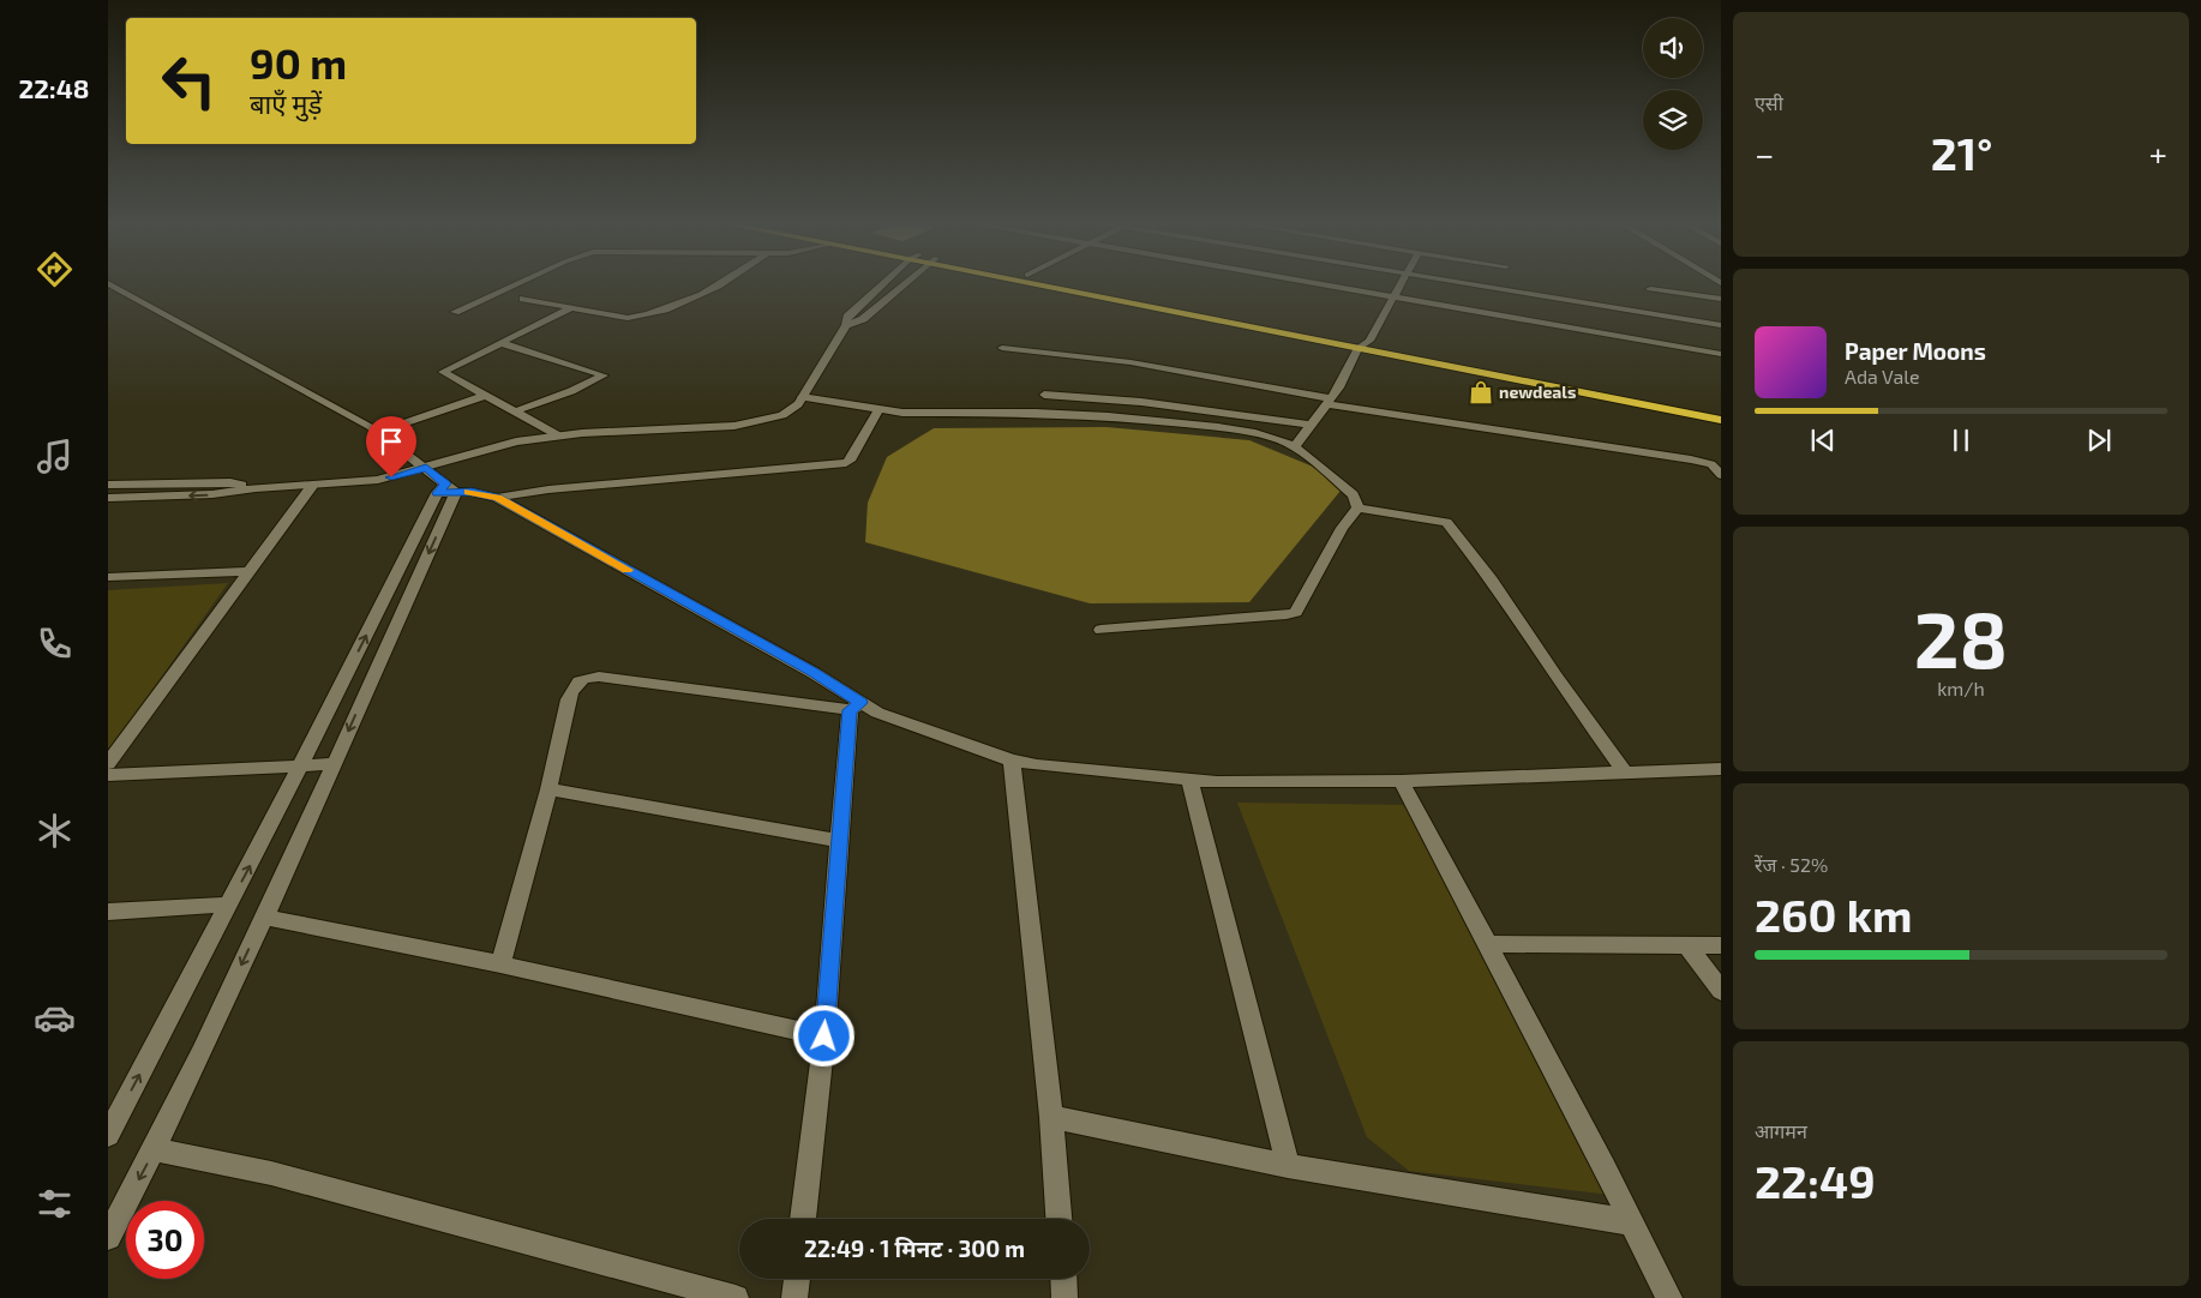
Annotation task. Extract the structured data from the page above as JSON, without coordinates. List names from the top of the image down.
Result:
{
  "places": {
    "shop": ["newdeals"]
  },
  "page": {
    "tabs": "22:48",
    "tile": [
      "एसी",
      ["28", "km/h"],
      ["रेंज · 52%", "260 km"],
      ["आगमन", "22:49"]
    ],
    "turn": ["90 m", "बाएँ मुड़ें"],
    "heat": ["−", "21°", "+"],
    "song": ["Paper Moons", "Ada Vale"],
    "limit": "30",
    "trip": "22:49 · 1 मिनट · 300 m"
  }
}
